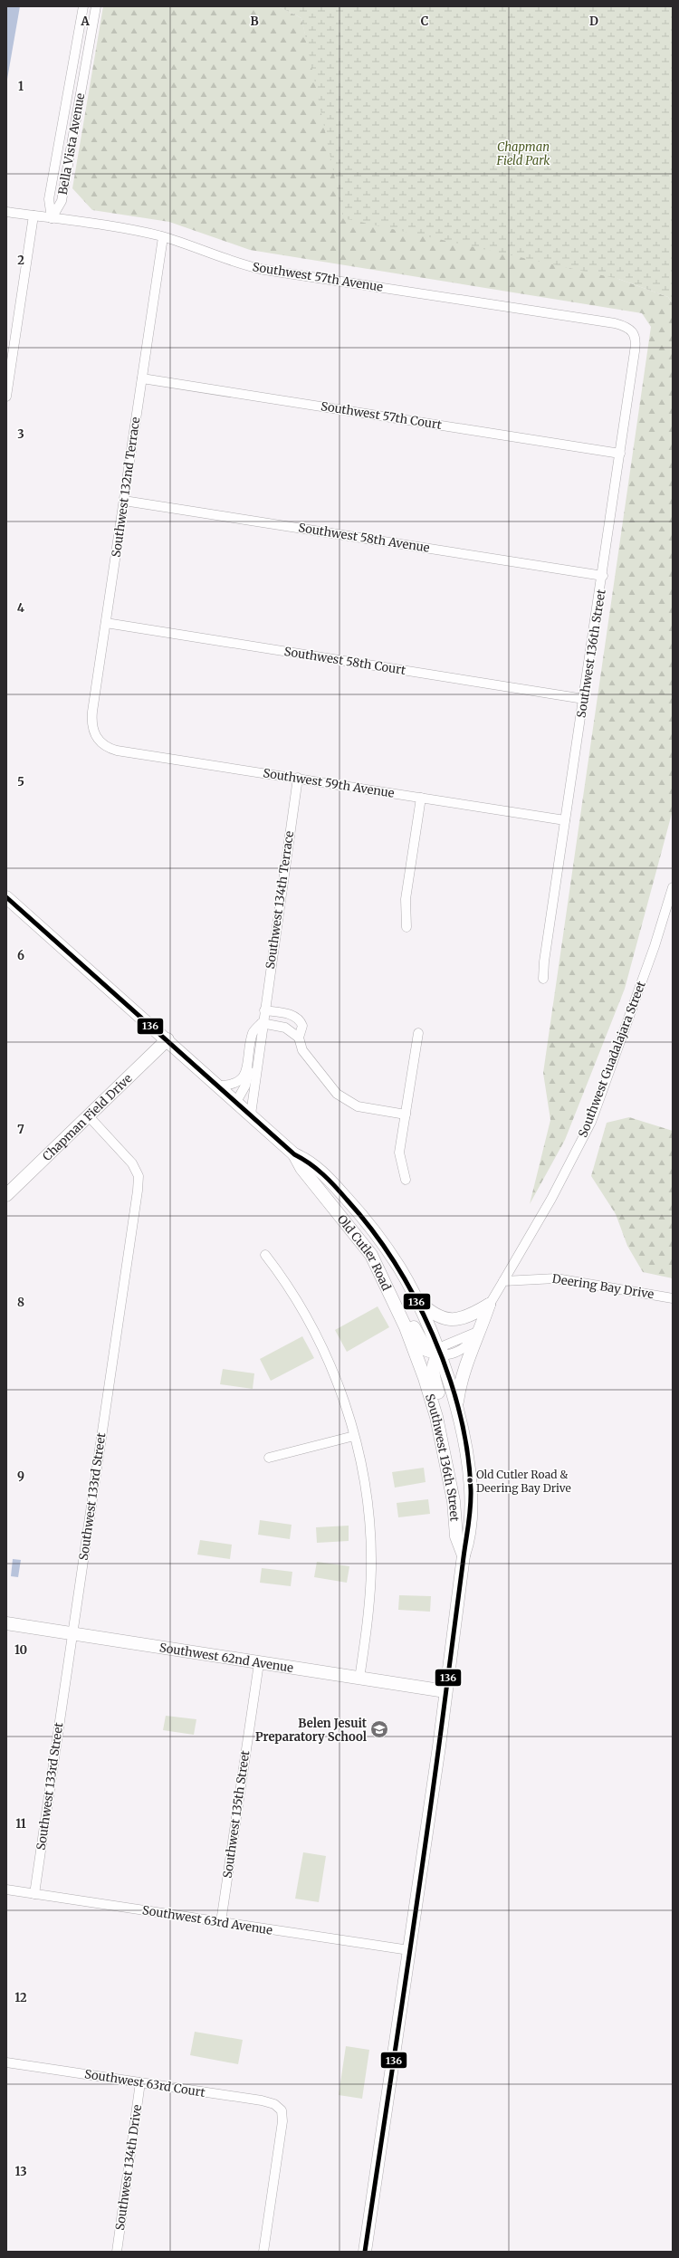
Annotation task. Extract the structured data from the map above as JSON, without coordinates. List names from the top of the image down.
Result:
{
  "streets": {
    "main road": [
      "Southwest 136th Street",
      "Chapman Field Drive",
      "Old Cutler Road",
      "Southwest 62nd Avenue"
    ],
    "street": [
      "Bella Vista Avenue",
      "Southwest 57th Avenue",
      "Southwest 57th Court",
      "Southwest 132nd Terrace",
      "Southwest 58th Avenue",
      "Southwest 58th Court",
      "Southwest 59th Avenue",
      "Southwest 134th Terrace",
      "Southwest Guadalajara Street",
      "Deering Bay Drive",
      "Southwest 133rd Street",
      "Southwest 135th Street",
      "Southwest 63rd Avenue",
      "Southwest 63rd Court",
      "Southwest 134th Drive"
    ]
  },
  "crossings": [
    ["Bella Vista Avenue", "Southwest 57th Avenue"],
    ["Southwest 57th Avenue", "Southwest 132nd Terrace"],
    ["Southwest 57th Avenue", "Southwest 136th Street"],
    ["Southwest 57th Court", "Southwest 132nd Terrace"],
    ["Southwest 57th Court", "Southwest 136th Street"],
    ["Southwest 132nd Terrace", "Southwest 58th Avenue"],
    ["Southwest 132nd Terrace", "Southwest 58th Court"],
    ["Southwest 132nd Terrace", "Southwest 59th Avenue"],
    ["Southwest 58th Avenue", "Southwest 136th Street"],
    ["Southwest 136th Street", "Southwest 58th Court"],
    ["Southwest 136th Street", "Southwest 59th Avenue"],
    ["Southwest 136th Street", "Old Cutler Road"],
    ["Southwest 136th Street", "Southwest 62nd Avenue"],
    ["Southwest 136th Street", "Southwest 63rd Avenue"],
    ["Southwest 59th Avenue", "Southwest 134th Terrace"],
    ["Southwest 134th Terrace", "Old Cutler Road"],
    ["Southwest Guadalajara Street", "Deering Bay Drive"],
    ["Chapman Field Drive", "Old Cutler Road"],
    ["Chapman Field Drive", "Southwest 133rd Street"],
    ["Southwest 133rd Street", "Southwest 62nd Avenue"],
    ["Southwest 133rd Street", "Southwest 63rd Avenue"],
    ["Southwest 62nd Avenue", "Southwest 135th Street"],
    ["Southwest 135th Street", "Southwest 63rd Avenue"],
    ["Southwest 63rd Court", "Southwest 134th Drive"]
  ],
  "parks": ["Chapman Field Park"],
  "places": {
    "other": ["Old Cutler Road & Deering Bay Drive"],
    "school or university": ["Belen Jesuit Preparatory School"]
  },
  "lines": ["transit line 136"],
  "grid": {
    "columns": [
      "A",
      "B",
      "C",
      "D"
    ],
    "rows": [
      "1",
      "2",
      "3",
      "4",
      "5",
      "6",
      "7",
      "8",
      "9",
      "10",
      "11",
      "12",
      "13"
    ]
  }
}
